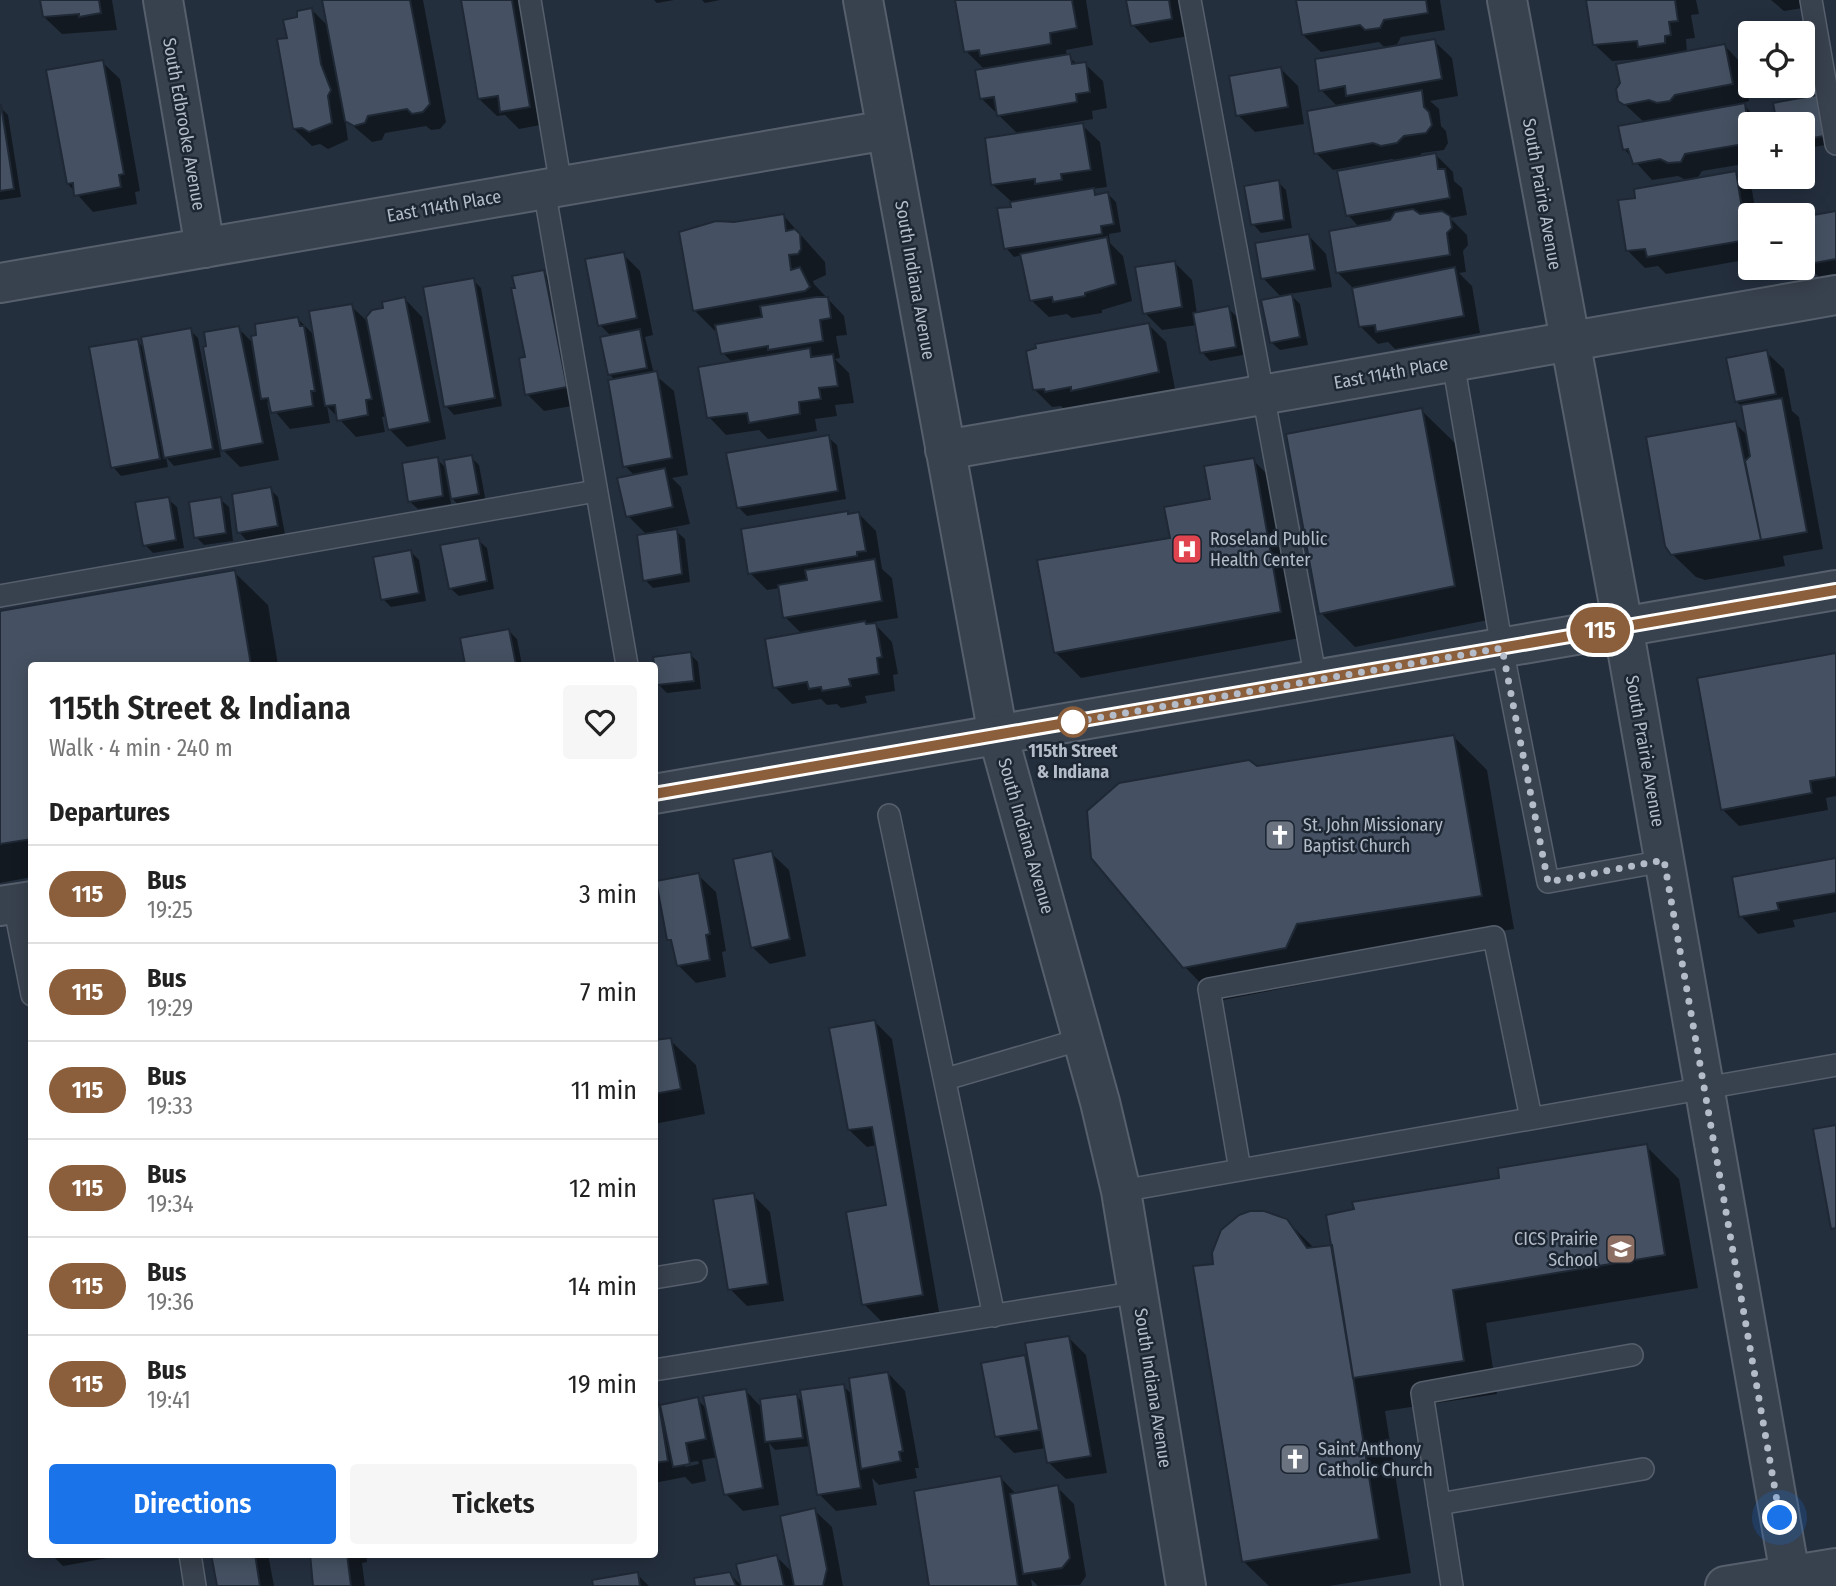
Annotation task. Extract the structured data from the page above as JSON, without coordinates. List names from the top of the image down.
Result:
{
  "streets": {
    "street": [
      "South Edbrooke Avenue",
      "South Prairie Avenue",
      "East 114th Place",
      "South Indiana Avenue"
    ]
  },
  "crossings": [
    ["South Edbrooke Avenue", "East 114th Place"],
    ["South Prairie Avenue", "East 114th Place"],
    ["East 114th Place", "South Indiana Avenue"]
  ],
  "places": {
    "hospital": ["Roseland Public Health Center"],
    "other": ["115th Street & Indiana"],
    "church": ["St. John Missionary Baptist Church", "Saint Anthony Catholic Church"],
    "school or university": ["CICS Prairie School"]
  },
  "lines": ["bus line 115"],
  "page": {
    "on_map": "115",
    "map_buttons": ["+", "−"],
    "heading": [
      ["115th Street & Indiana", "Walk · 4 min · 240 m"],
      "Departures"
    ],
    "list": [
      {
        "mark": "115",
        "name": "Bus",
        "note": "19:25",
        "value": "3 min"
      },
      {
        "mark": "115",
        "name": "Bus",
        "note": "19:29",
        "value": "7 min"
      },
      {
        "mark": "115",
        "name": "Bus",
        "note": "19:33",
        "value": "11 min"
      },
      {
        "mark": "115",
        "name": "Bus",
        "note": "19:34",
        "value": "12 min"
      },
      {
        "mark": "115",
        "name": "Bus",
        "note": "19:36",
        "value": "14 min"
      },
      {
        "mark": "115",
        "name": "Bus",
        "note": "19:41",
        "value": "19 min"
      }
    ],
    "buttons": ["Directions", "Tickets"]
  }
}
